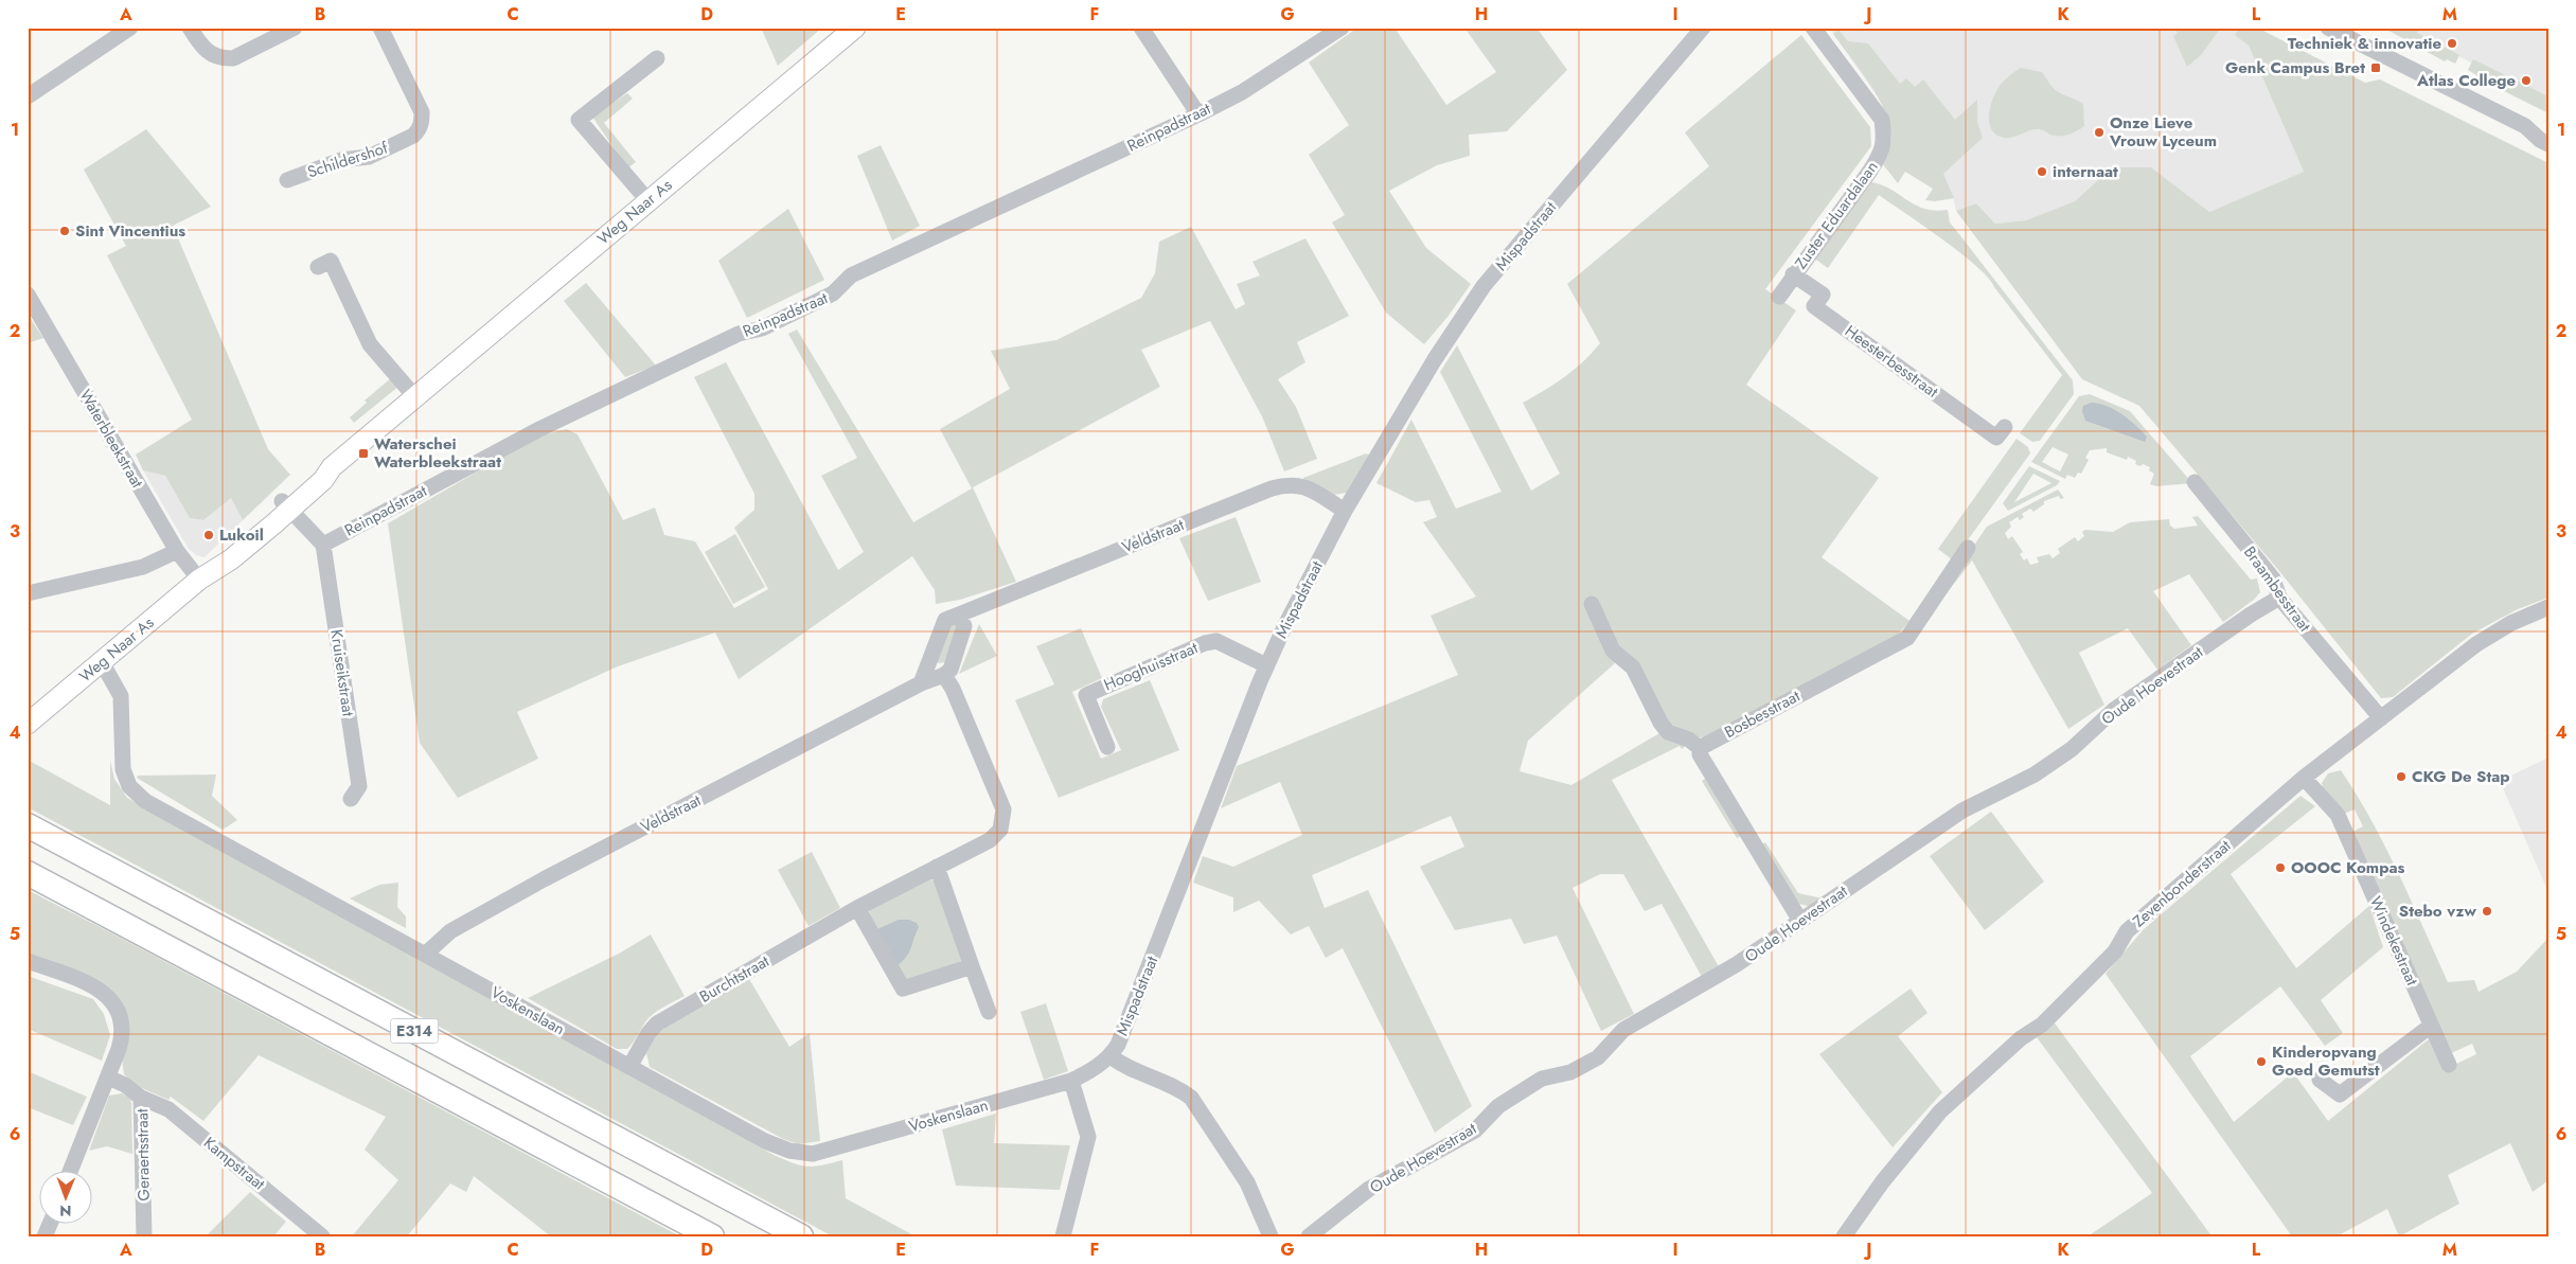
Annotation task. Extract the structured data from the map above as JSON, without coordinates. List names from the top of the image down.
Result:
{
  "streets": {
    "highway": ["E314"],
    "main road": ["Weg Naar As"],
    "street": [
      "Reinpadstraat",
      "Schildershof",
      "Zuster Eduardalaan",
      "Mispadstraat",
      "Heesterbesstraat",
      "Waterbleekstraat",
      "Veldstraat",
      "Braambesstraat",
      "Hooghuisstraat",
      "Kruiseikstraat",
      "Oude Hoevestraat",
      "Bosbesstraat",
      "Zevenbonderstraat",
      "Windekestraat",
      "Burchtstraat",
      "Voskenslaan",
      "Geraertsstraat",
      "Kampstraat"
    ]
  },
  "crossings": [
    ["Reinpadstraat", "Kruiseikstraat"],
    ["Weg Naar As", "Waterbleekstraat"],
    ["Weg Naar As", "Voskenslaan"],
    ["Zuster Eduardalaan", "Heesterbesstraat"],
    ["Mispadstraat", "Veldstraat"],
    ["Mispadstraat", "Hooghuisstraat"],
    ["Mispadstraat", "Voskenslaan"],
    ["Veldstraat", "Burchtstraat"],
    ["Veldstraat", "Voskenslaan"],
    ["Braambesstraat", "Oude Hoevestraat"],
    ["Braambesstraat", "Zevenbonderstraat"],
    ["Zevenbonderstraat", "Windekestraat"],
    ["Burchtstraat", "Voskenslaan"],
    ["Geraertsstraat", "Kampstraat"]
  ],
  "places": {
    "other": [
      "Techniek & innovatie",
      "Atlas College",
      "Onze Lieve Vrouw Lyceum",
      "internaat",
      "Sint Vincentius",
      "Lukoil",
      "CKG De Stap",
      "OOOC Kompas",
      "Stebo vzw",
      "Kinderopvang Goed Gemutst"
    ],
    "transit": ["Genk Campus Bret", "Waterschei Waterbleekstraat"]
  },
  "north": "bottom",
  "grid": {
    "columns": [
      "A",
      "B",
      "C",
      "D",
      "E",
      "F",
      "G",
      "H",
      "I",
      "J",
      "K",
      "L",
      "M"
    ],
    "rows": [
      "1",
      "2",
      "3",
      "4",
      "5",
      "6"
    ]
  }
}
